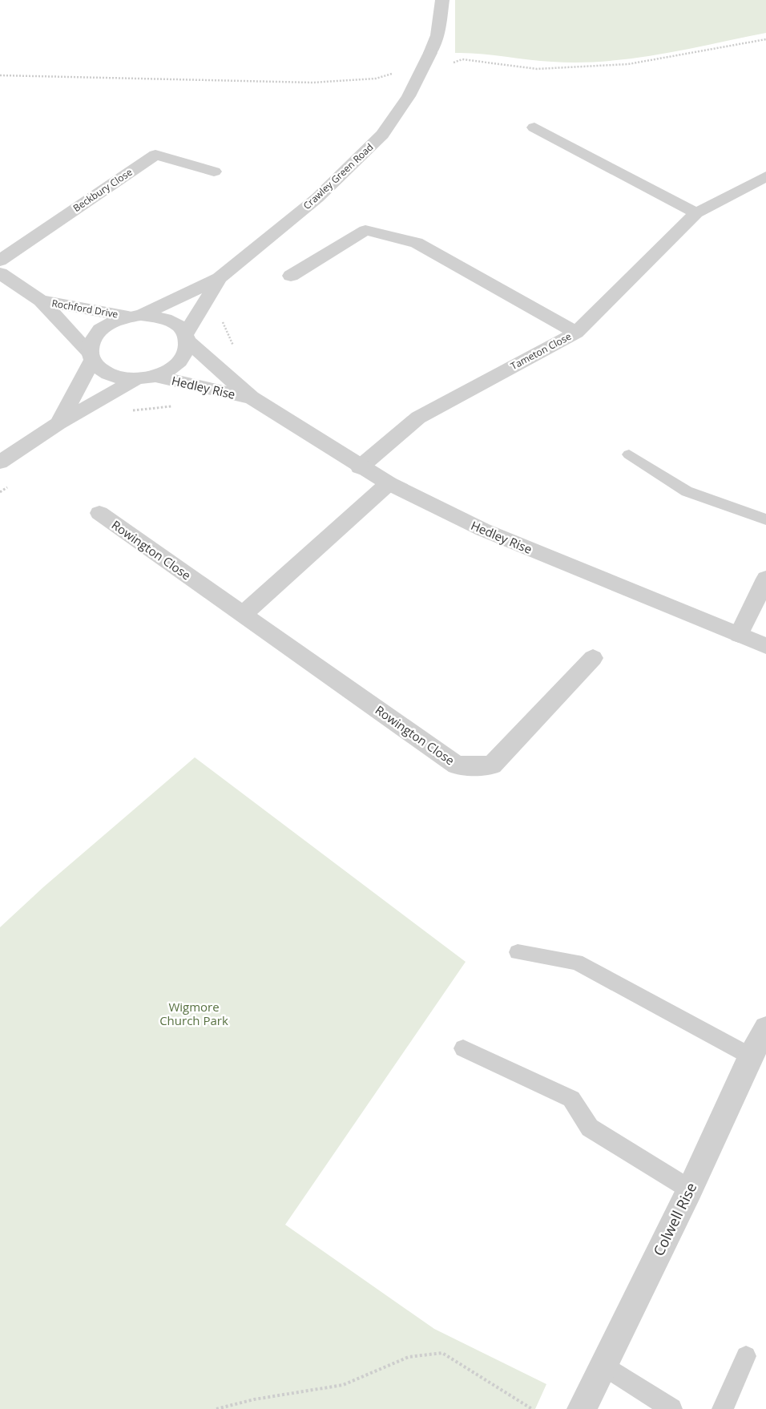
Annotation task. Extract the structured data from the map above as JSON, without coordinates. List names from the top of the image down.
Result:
{
  "streets": {
    "street": [
      "Crawley Green Road",
      "Beckbury Close",
      "Rochford Drive",
      "Tameton Close",
      "Hedley Rise",
      "Rowington Close",
      "Colwell Rise"
    ]
  },
  "crossings": [
    ["Crawley Green Road", "Rochford Drive"],
    ["Crawley Green Road", "Hedley Rise"],
    ["Rochford Drive", "Hedley Rise"],
    ["Tameton Close", "Hedley Rise"]
  ],
  "parks": ["Wigmore Church Park"]
}
